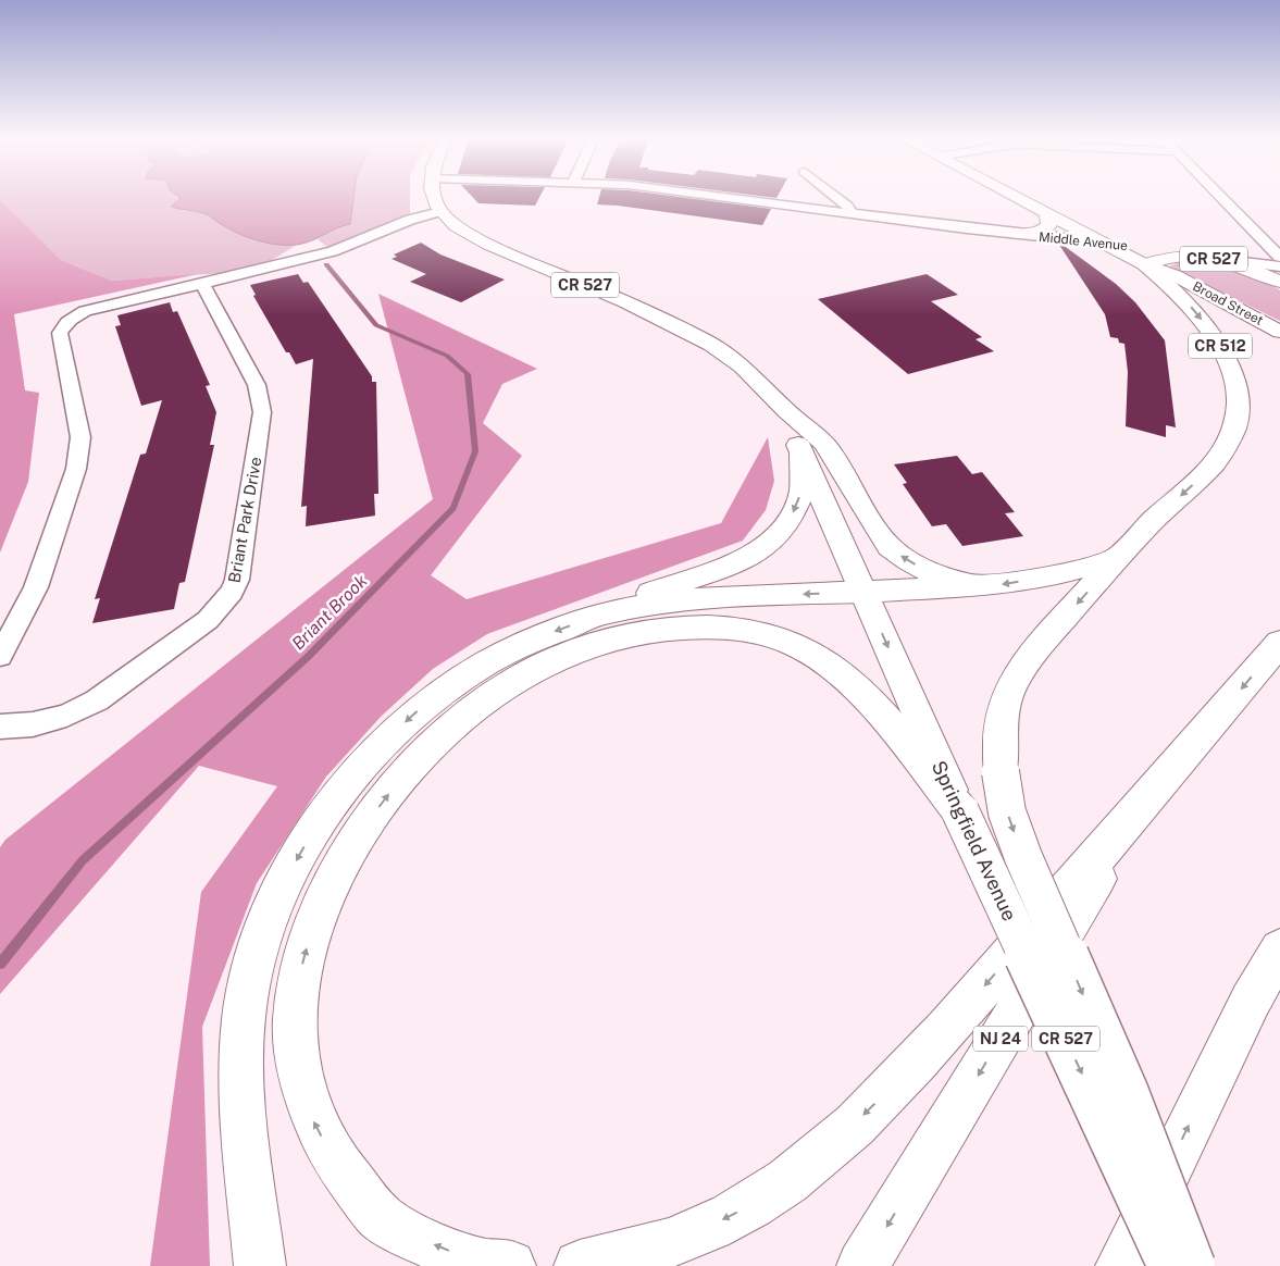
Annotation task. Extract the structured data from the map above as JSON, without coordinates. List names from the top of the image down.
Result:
{
  "streets": {
    "main road": [
      "Middle Avenue",
      "CR 527",
      "Broad Street",
      "CR 512",
      "Springfield Avenue",
      "NJ 24"
    ],
    "street": ["Briant Park Drive"]
  },
  "crossings": [
    ["Middle Avenue", "CR 527"],
    ["Middle Avenue", "Broad Street"],
    ["CR 527", "Broad Street"]
  ],
  "water": ["Briant Brook"]
}
